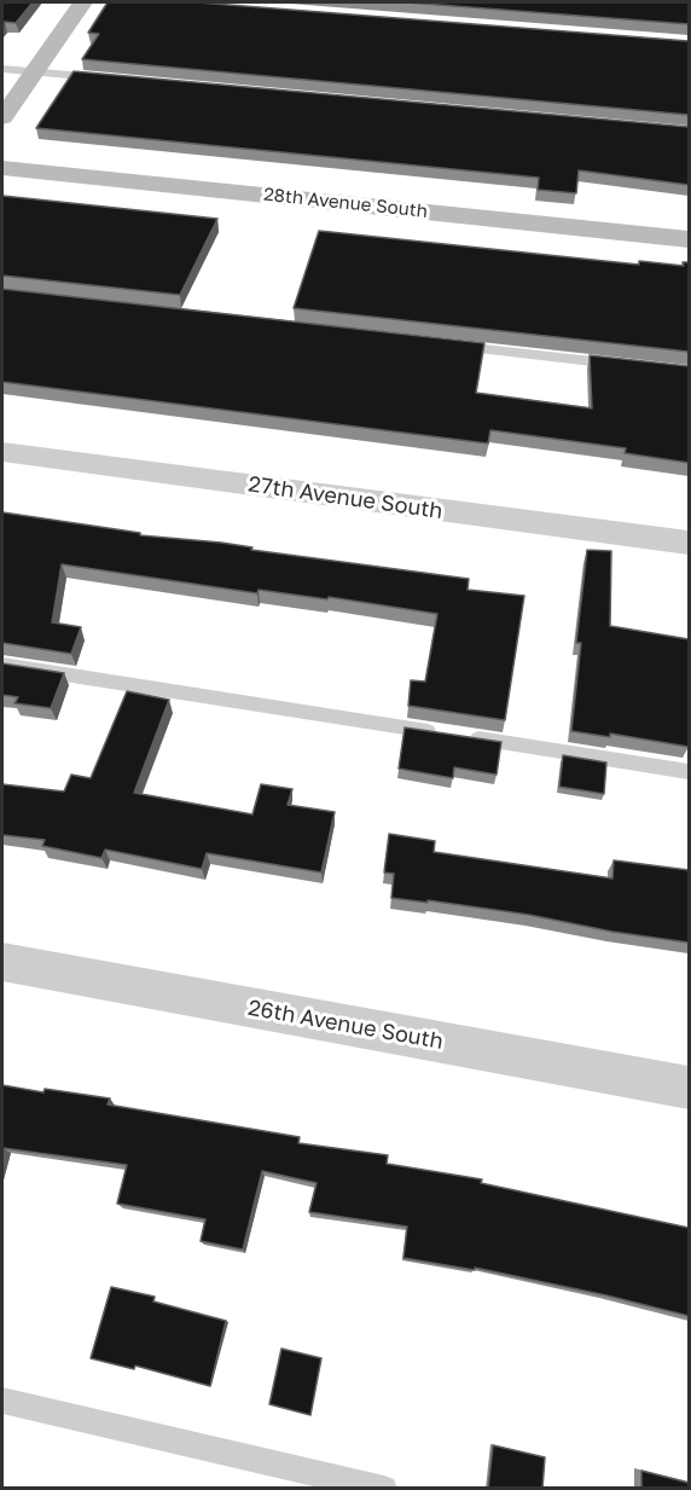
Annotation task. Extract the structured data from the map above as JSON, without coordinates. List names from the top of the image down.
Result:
{
  "streets": {
    "street": ["28th Avenue South", "27th Avenue South", "26th Avenue South"]
  }
}
